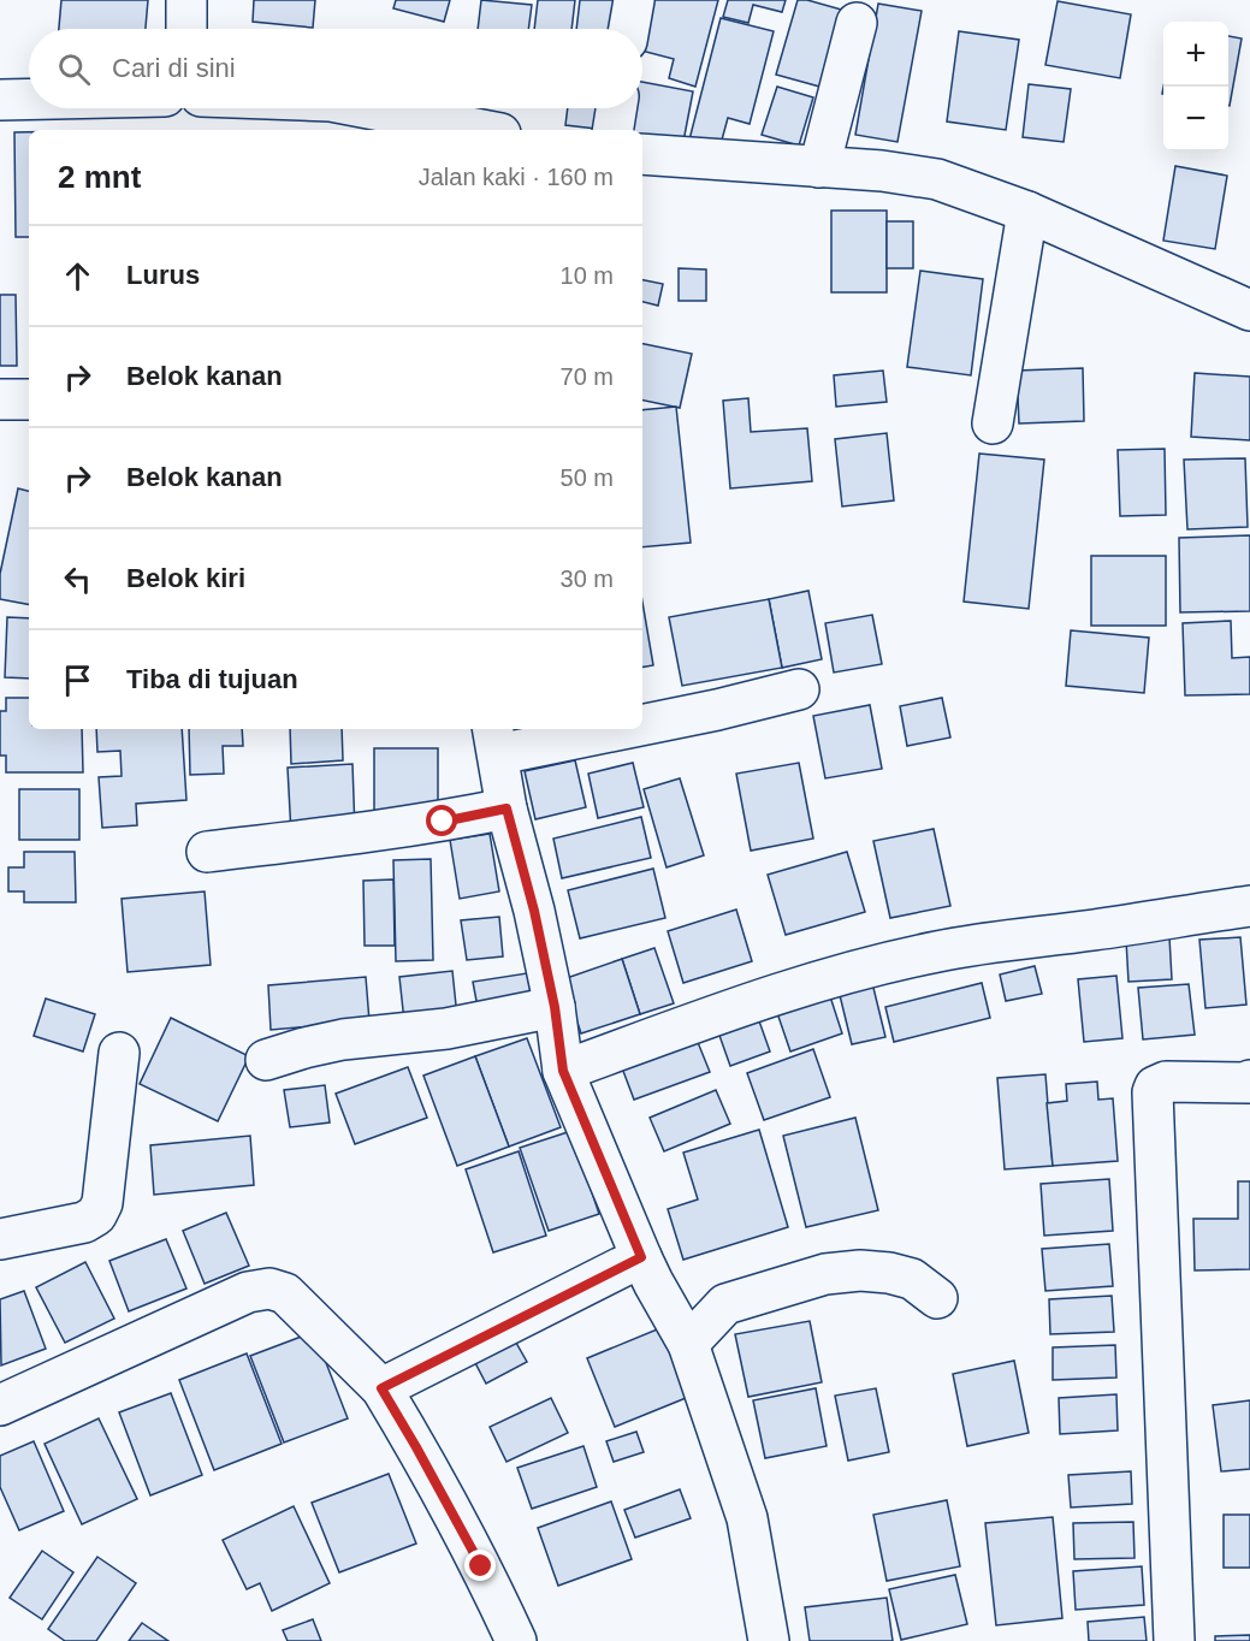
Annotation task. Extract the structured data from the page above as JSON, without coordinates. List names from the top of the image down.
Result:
{
  "page": {
    "map_buttons": ["+", "−"],
    "search": "Cari di sini",
    "heading": ["2 mnt", "Jalan kaki · 160 m"],
    "list": [
      ["Lurus", "10 m"],
      ["Belok kanan", "70 m"],
      ["Belok kanan", "50 m"],
      ["Belok kiri", "30 m"],
      "Tiba di tujuan"
    ]
  }
}
